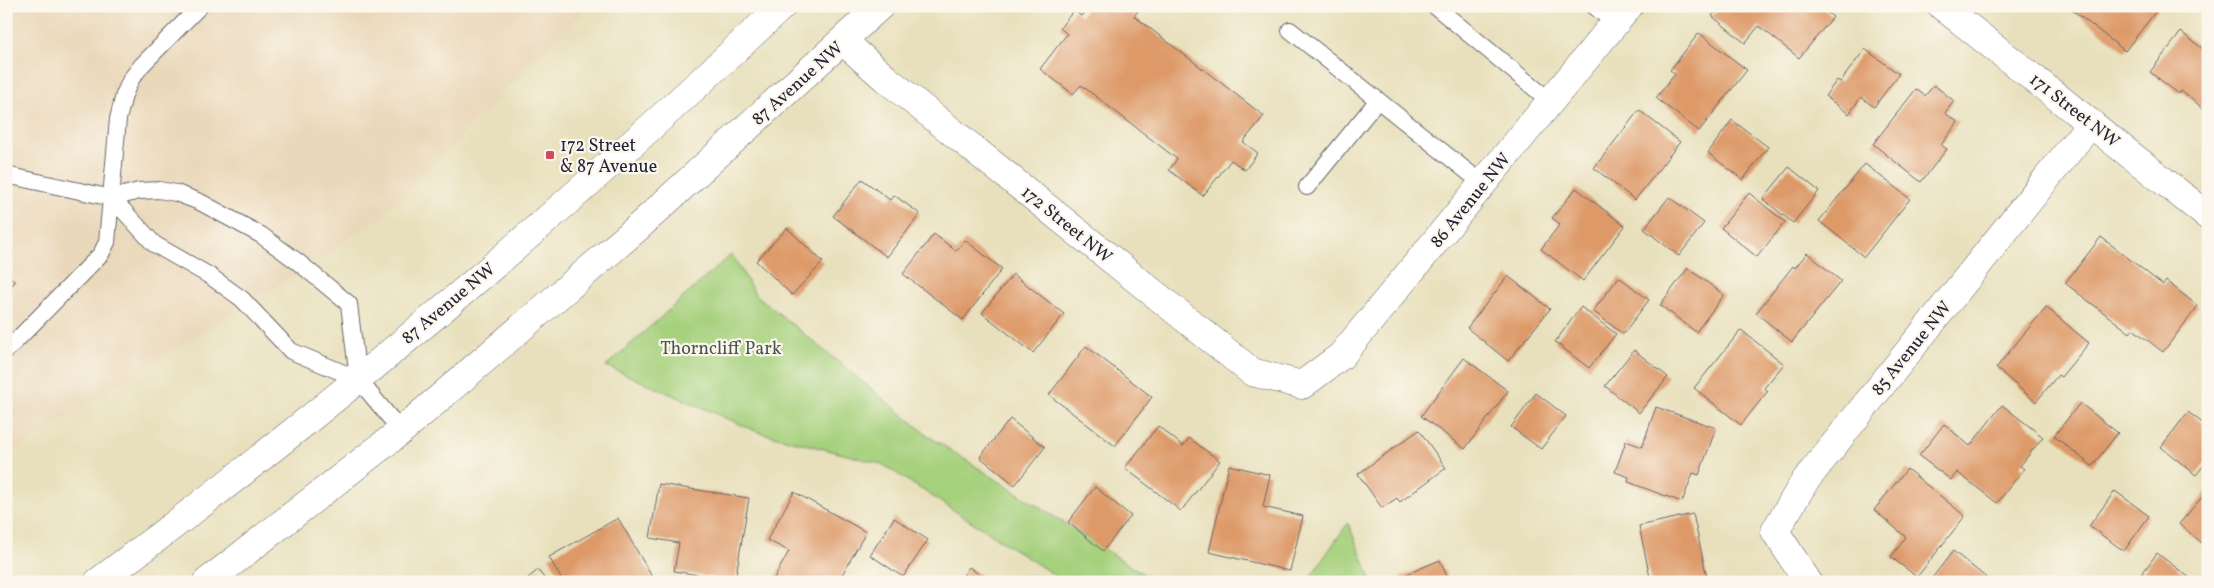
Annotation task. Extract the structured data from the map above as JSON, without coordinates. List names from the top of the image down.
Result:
{
  "streets": {
    "street": [
      "87 Avenue NW",
      "171 Street NW",
      "86 Avenue NW",
      "172 Street NW",
      "85 Avenue NW"
    ]
  },
  "crossings": [
    ["87 Avenue NW", "172 Street NW"],
    ["171 Street NW", "85 Avenue NW"],
    ["86 Avenue NW", "172 Street NW"]
  ],
  "parks": ["Thorncliff Park"],
  "places": {
    "transit": ["172 Street & 87 Avenue"]
  }
}
